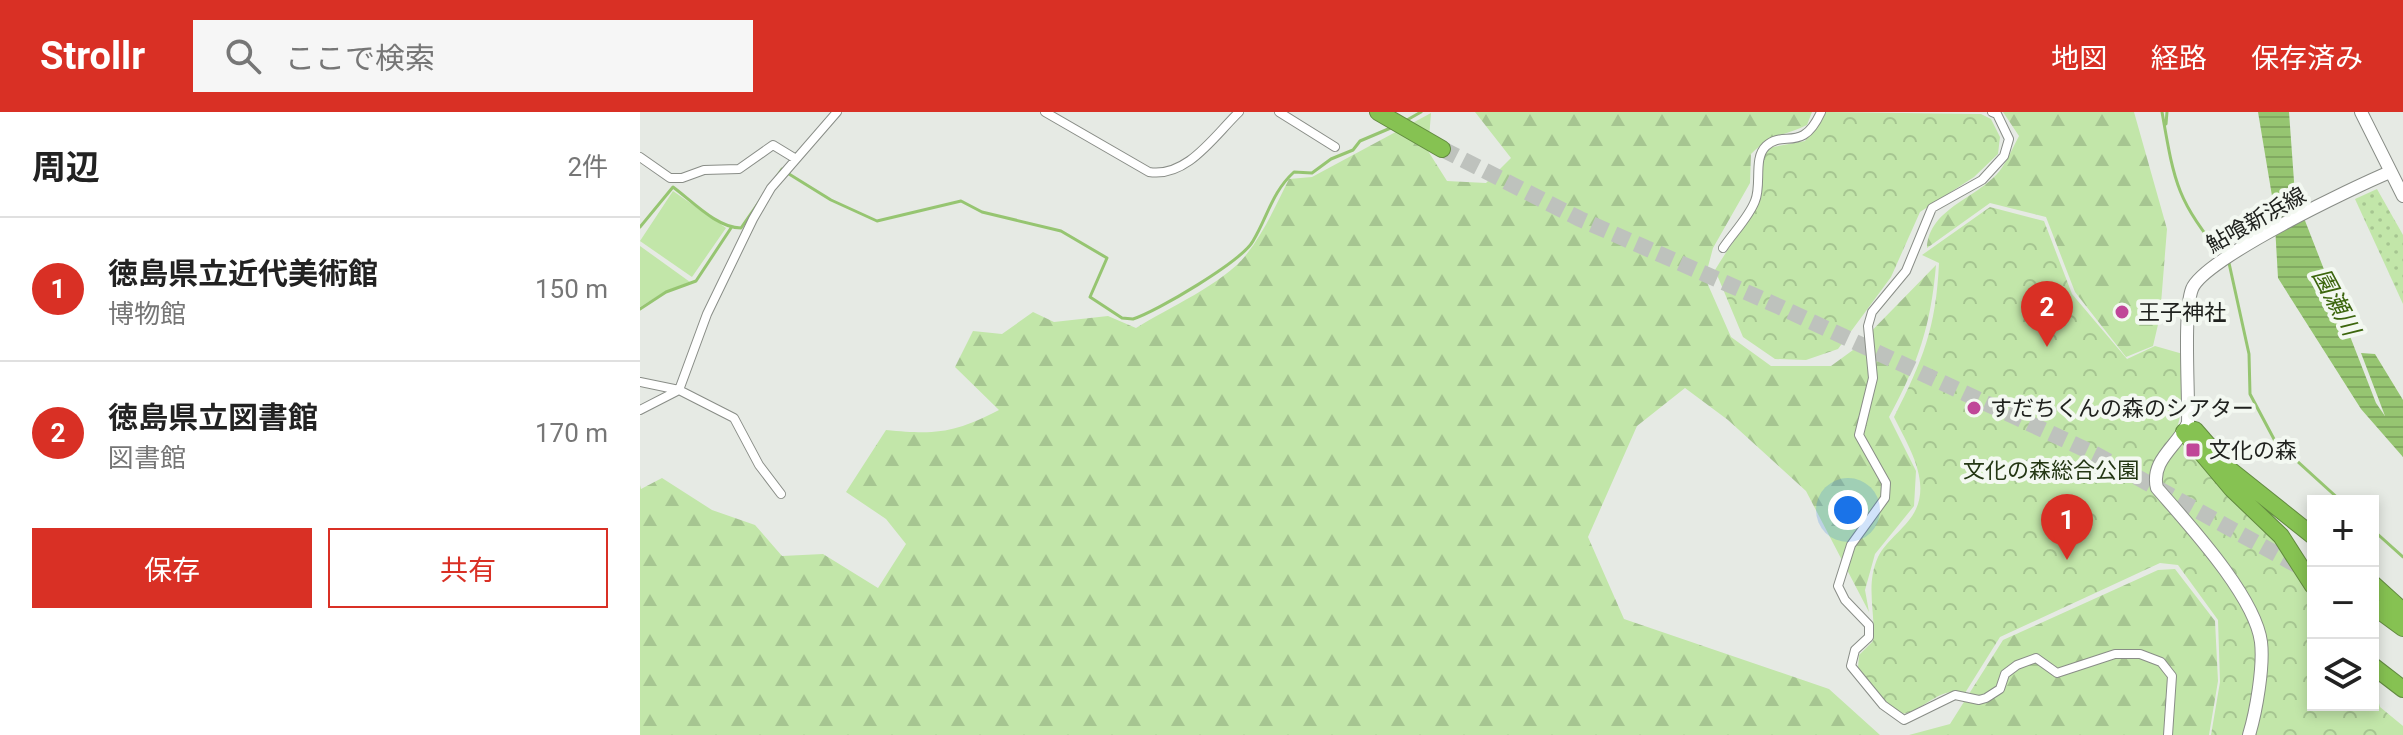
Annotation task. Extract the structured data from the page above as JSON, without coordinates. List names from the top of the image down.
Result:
{
  "streets": {
    "main road": ["鮎喰新浜線"]
  },
  "water": ["園瀬川"],
  "parks": ["文化の森総合公園"],
  "places": {
    "other": ["王子神社", "すだちくんの森のシアター"],
    "transit": ["文化の森"]
  },
  "page": {
    "header": "Strollr",
    "search": "ここで検索",
    "nav": ["地図", "経路", "保存済み"],
    "heading": ["周辺", "2件"],
    "list": [
      {
        "mark": "1",
        "name": "徳島県立近代美術館",
        "note": "博物館",
        "value": "150 m"
      },
      {
        "mark": "2",
        "name": "徳島県立図書館",
        "note": "図書館",
        "value": "170 m"
      }
    ],
    "pins": ["2", "1"],
    "map_buttons": ["+", "−"],
    "buttons": ["保存", "共有"]
  }
}
